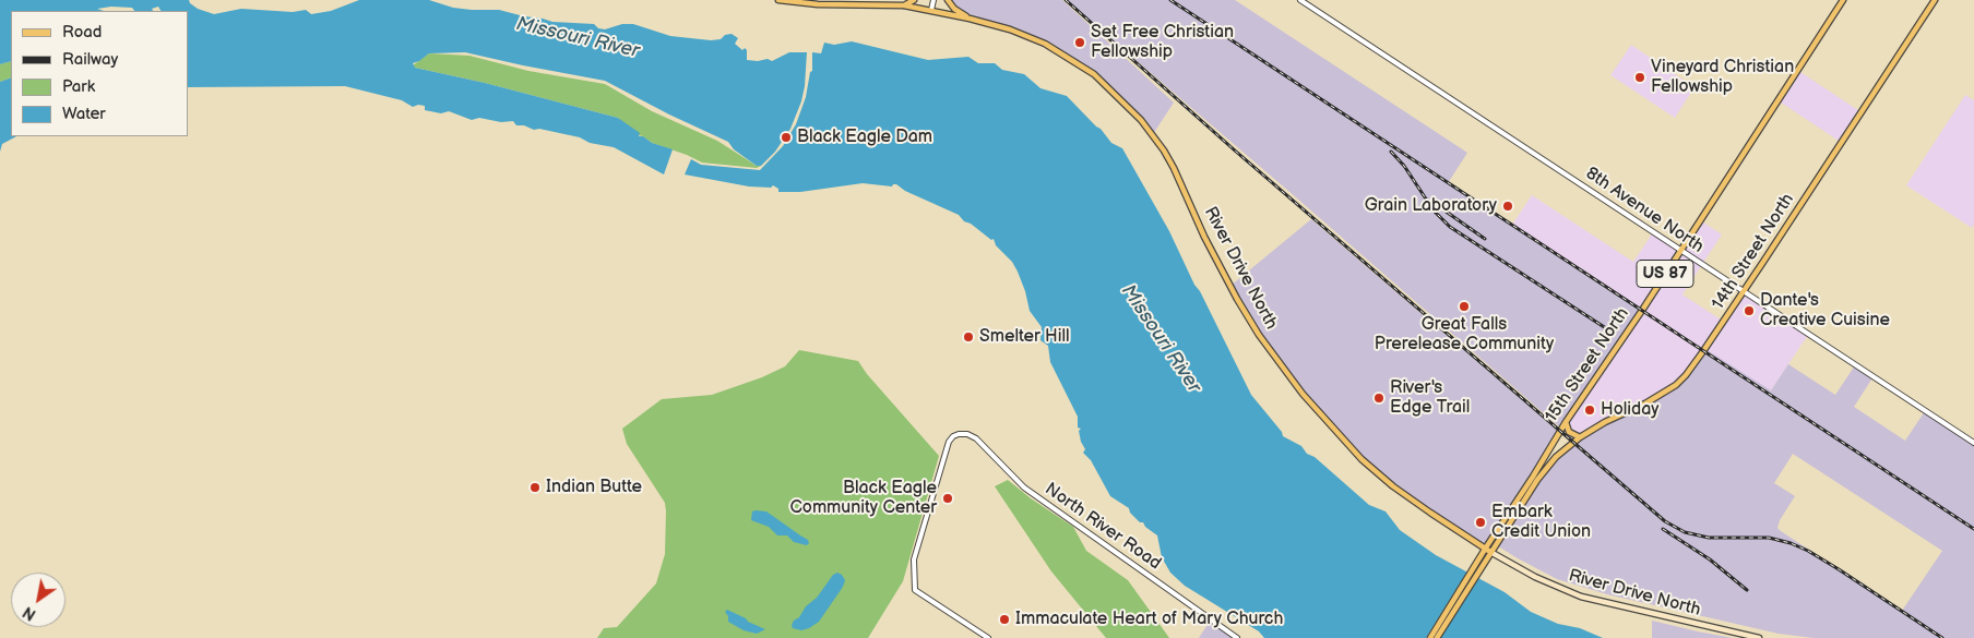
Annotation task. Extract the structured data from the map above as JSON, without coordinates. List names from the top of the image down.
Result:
{
  "streets": {
    "main road": [
      "14th Street North",
      "River Drive North",
      "US 87",
      "15th Street North"
    ],
    "street": ["8th Avenue North", "North River Road"]
  },
  "crossings": [
    ["8th Avenue North", "14th Street North"],
    ["8th Avenue North", "15th Street North"],
    ["14th Street North", "15th Street North"],
    ["River Drive North", "15th Street North"]
  ],
  "water": ["Missouri River"],
  "places": [
    "Set Free Christian Fellowship",
    "Vineyard Christian Fellowship",
    "Black Eagle Dam",
    "Grain Laboratory",
    "Great Falls Prerelease Community",
    "Dante's Creative Cuisine",
    "Smelter Hill",
    "River's Edge Trail",
    "Holiday",
    "Indian Butte",
    "Black Eagle Community Center",
    "Embark Credit Union",
    "Immaculate Heart of Mary Church"
  ],
  "legend": [
    "Road",
    "Railway",
    "Park",
    "Water"
  ],
  "north": "bottom left"
}
